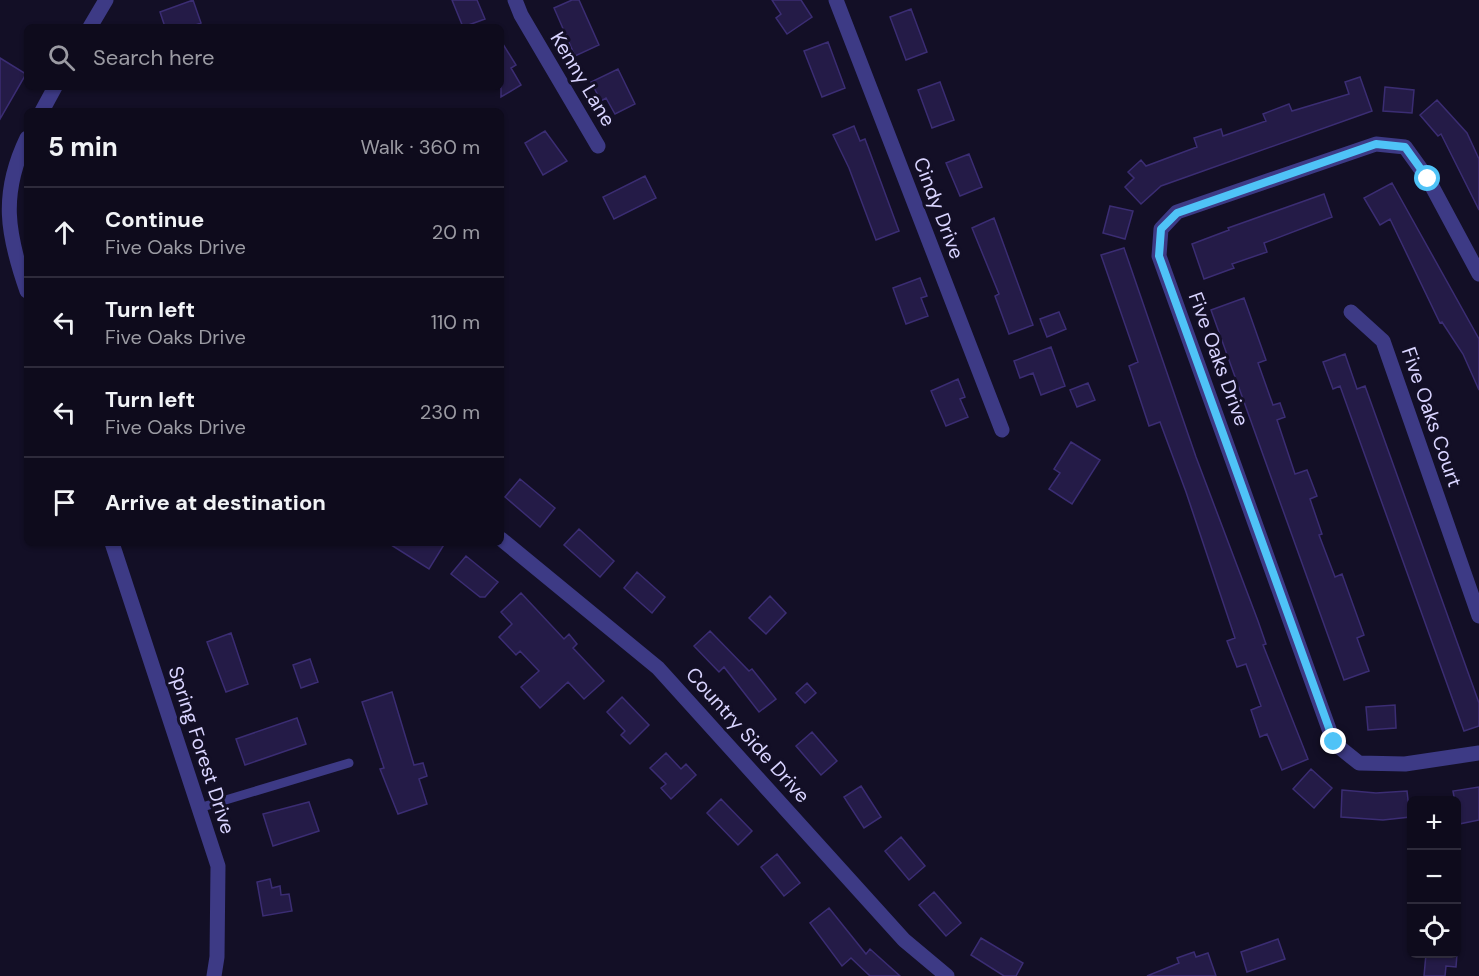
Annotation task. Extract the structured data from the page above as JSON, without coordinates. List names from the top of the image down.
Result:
{
  "streets": {
    "street": [
      "Kenny Lane",
      "Cindy Drive",
      "Five Oaks Drive",
      "Five Oaks Court",
      "Country Side Drive",
      "Spring Forest Drive"
    ]
  },
  "page": {
    "search": "Search here",
    "heading": ["5 min", "Walk · 360 m"],
    "list": [
      ["Continue", "Five Oaks Drive", "20 m"],
      ["Turn left", "Five Oaks Drive", "110 m"],
      ["Turn left", "Five Oaks Drive", "230 m"],
      "Arrive at destination"
    ],
    "map_buttons": ["+", "−"]
  }
}
